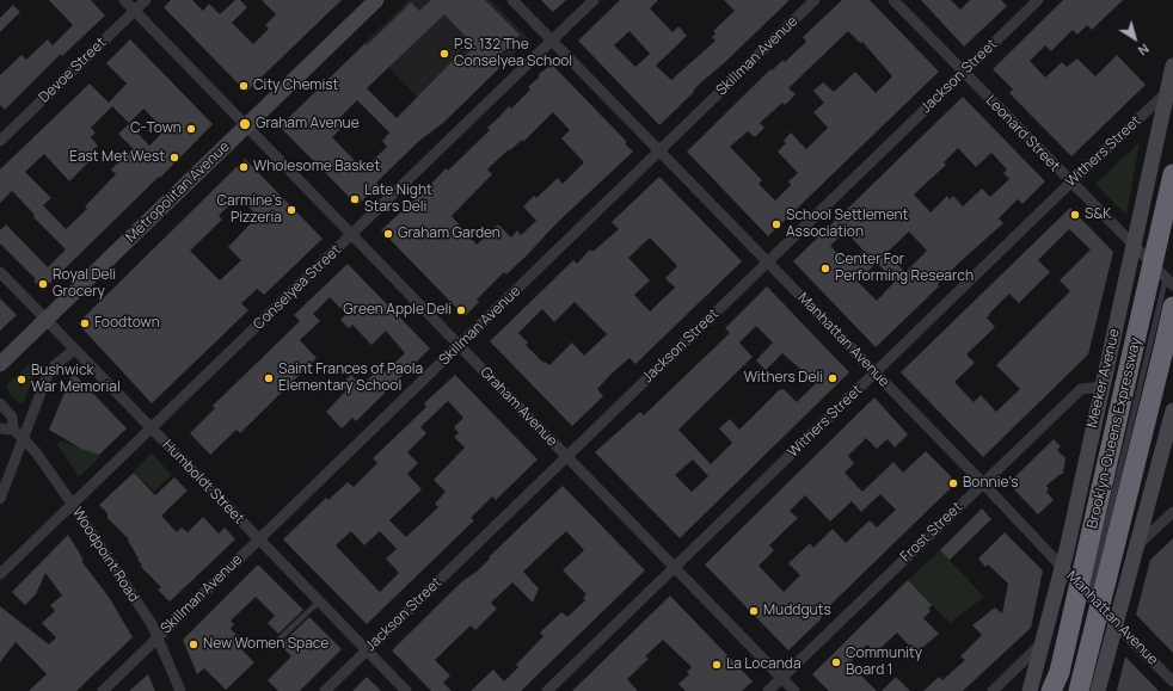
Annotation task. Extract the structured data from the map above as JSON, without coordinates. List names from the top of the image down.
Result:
{
  "streets": {
    "highway": ["Brooklyn-Queens Expressway"],
    "main road": ["Metropolitan Avenue", "Meeker Avenue"],
    "street": [
      "Skillman Avenue",
      "Devoe Street",
      "Jackson Street",
      "Leonard Street",
      "Withers Street",
      "Conselyea Street",
      "Manhattan Avenue",
      "Graham Avenue",
      "Humboldt Street",
      "Frost Street",
      "Woodpoint Road"
    ]
  },
  "crossings": [
    ["Skillman Avenue", "Manhattan Avenue"],
    ["Skillman Avenue", "Graham Avenue"],
    ["Skillman Avenue", "Humboldt Street"],
    ["Skillman Avenue", "Woodpoint Road"],
    ["Devoe Street", "Graham Avenue"],
    ["Jackson Street", "Leonard Street"],
    ["Jackson Street", "Manhattan Avenue"],
    ["Jackson Street", "Graham Avenue"],
    ["Jackson Street", "Humboldt Street"],
    ["Leonard Street", "Withers Street"],
    ["Leonard Street", "Meeker Avenue"],
    ["Withers Street", "Manhattan Avenue"],
    ["Withers Street", "Meeker Avenue"],
    ["Withers Street", "Graham Avenue"],
    ["Metropolitan Avenue", "Graham Avenue"],
    ["Metropolitan Avenue", "Humboldt Street"],
    ["Conselyea Street", "Manhattan Avenue"],
    ["Conselyea Street", "Graham Avenue"],
    ["Conselyea Street", "Humboldt Street"],
    ["Conselyea Street", "Woodpoint Road"],
    ["Manhattan Avenue", "Meeker Avenue"],
    ["Manhattan Avenue", "Frost Street"],
    ["Meeker Avenue", "Frost Street"],
    ["Graham Avenue", "Frost Street"]
  ],
  "places": [
    "P.S. 132 The Conselyea School",
    "City Chemist",
    "Graham Avenue",
    "C-Town",
    "East Met West",
    "Wholesome Basket",
    "Late Night Stars Deli",
    "Carmine's Pizzeria",
    "S&K",
    "School Settlement Association",
    "Graham Garden",
    "Center For Performing Research",
    "Royal Deli Grocery",
    "Green Apple Deli",
    "Foodtown",
    "Saint Frances of Paola Elementary School",
    "Withers Deli",
    "Bushwick War Memorial",
    "Bonnie's",
    "Muddguts",
    "New Women Space",
    "Community Board 1",
    "La Locanda"
  ],
  "north": "bottom right"
}
